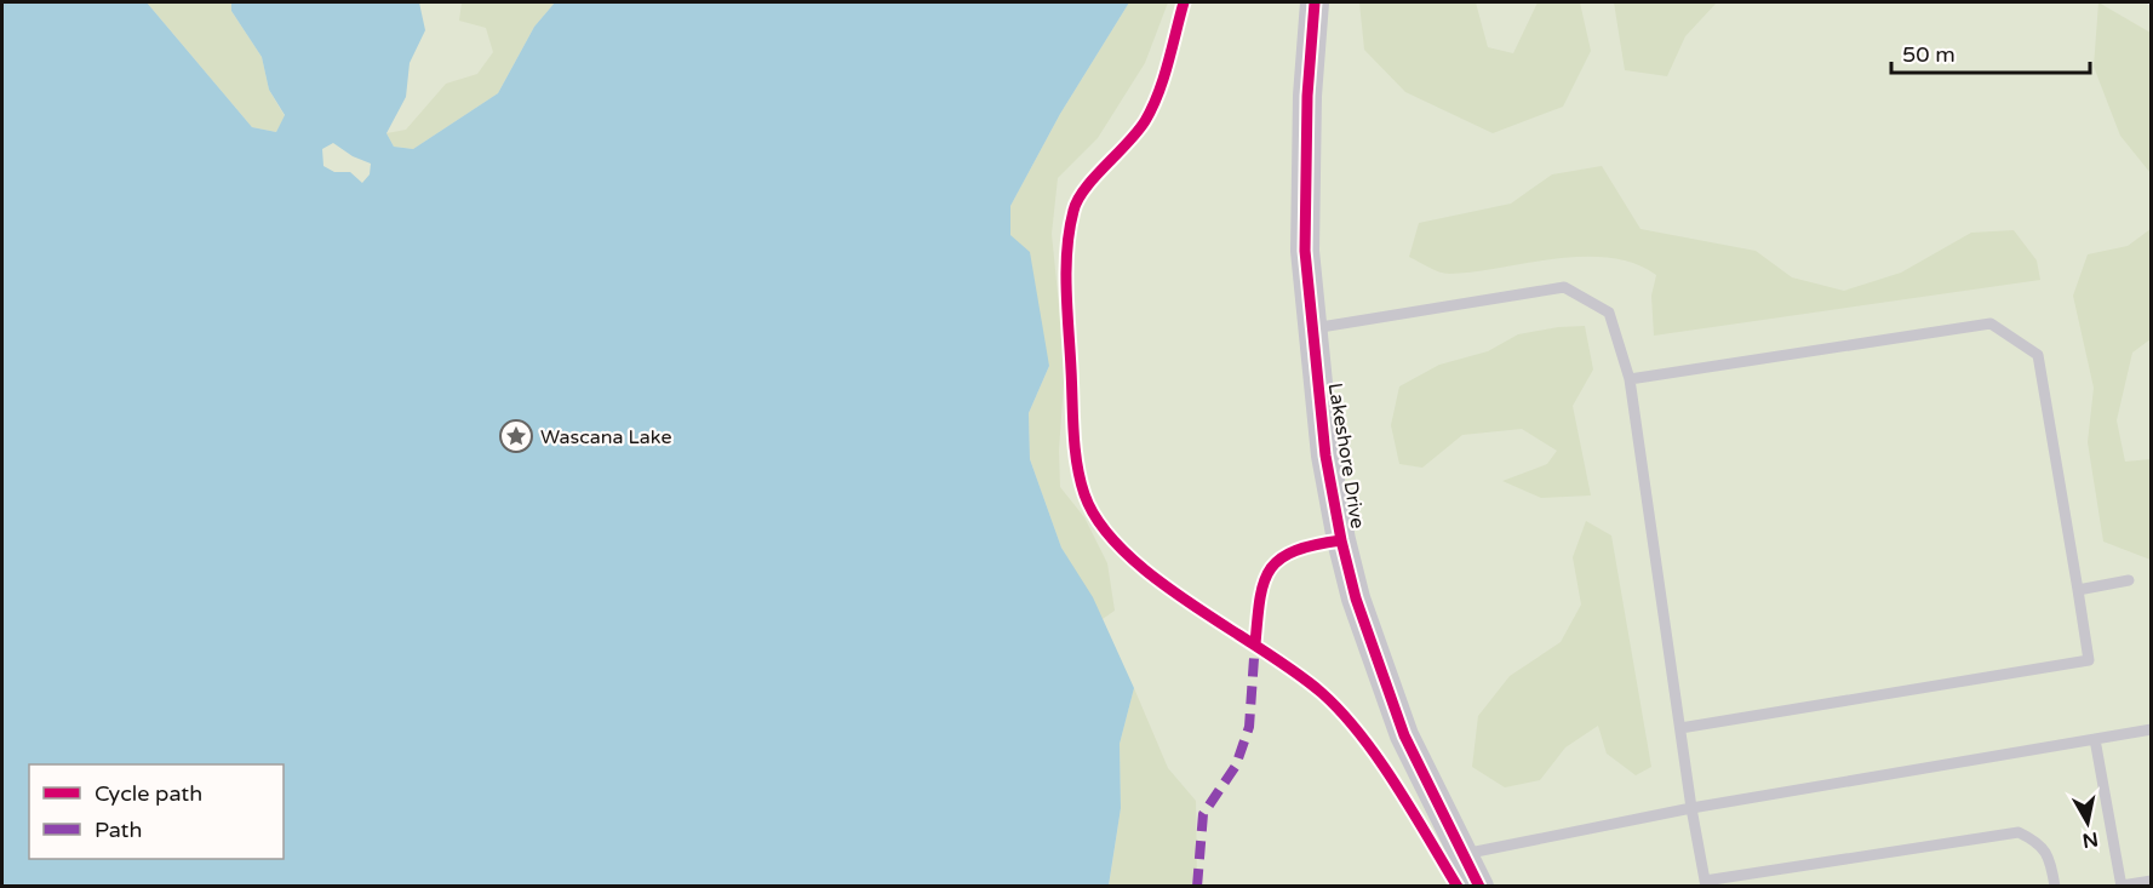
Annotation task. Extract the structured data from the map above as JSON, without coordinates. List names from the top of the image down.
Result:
{
  "streets": {
    "street": ["Lakeshore Drive"]
  },
  "places": {
    "place": ["Wascana Lake"]
  },
  "legend": ["Cycle path", "Path"],
  "scale_bar": "50 m",
  "north": "bottom"
}
